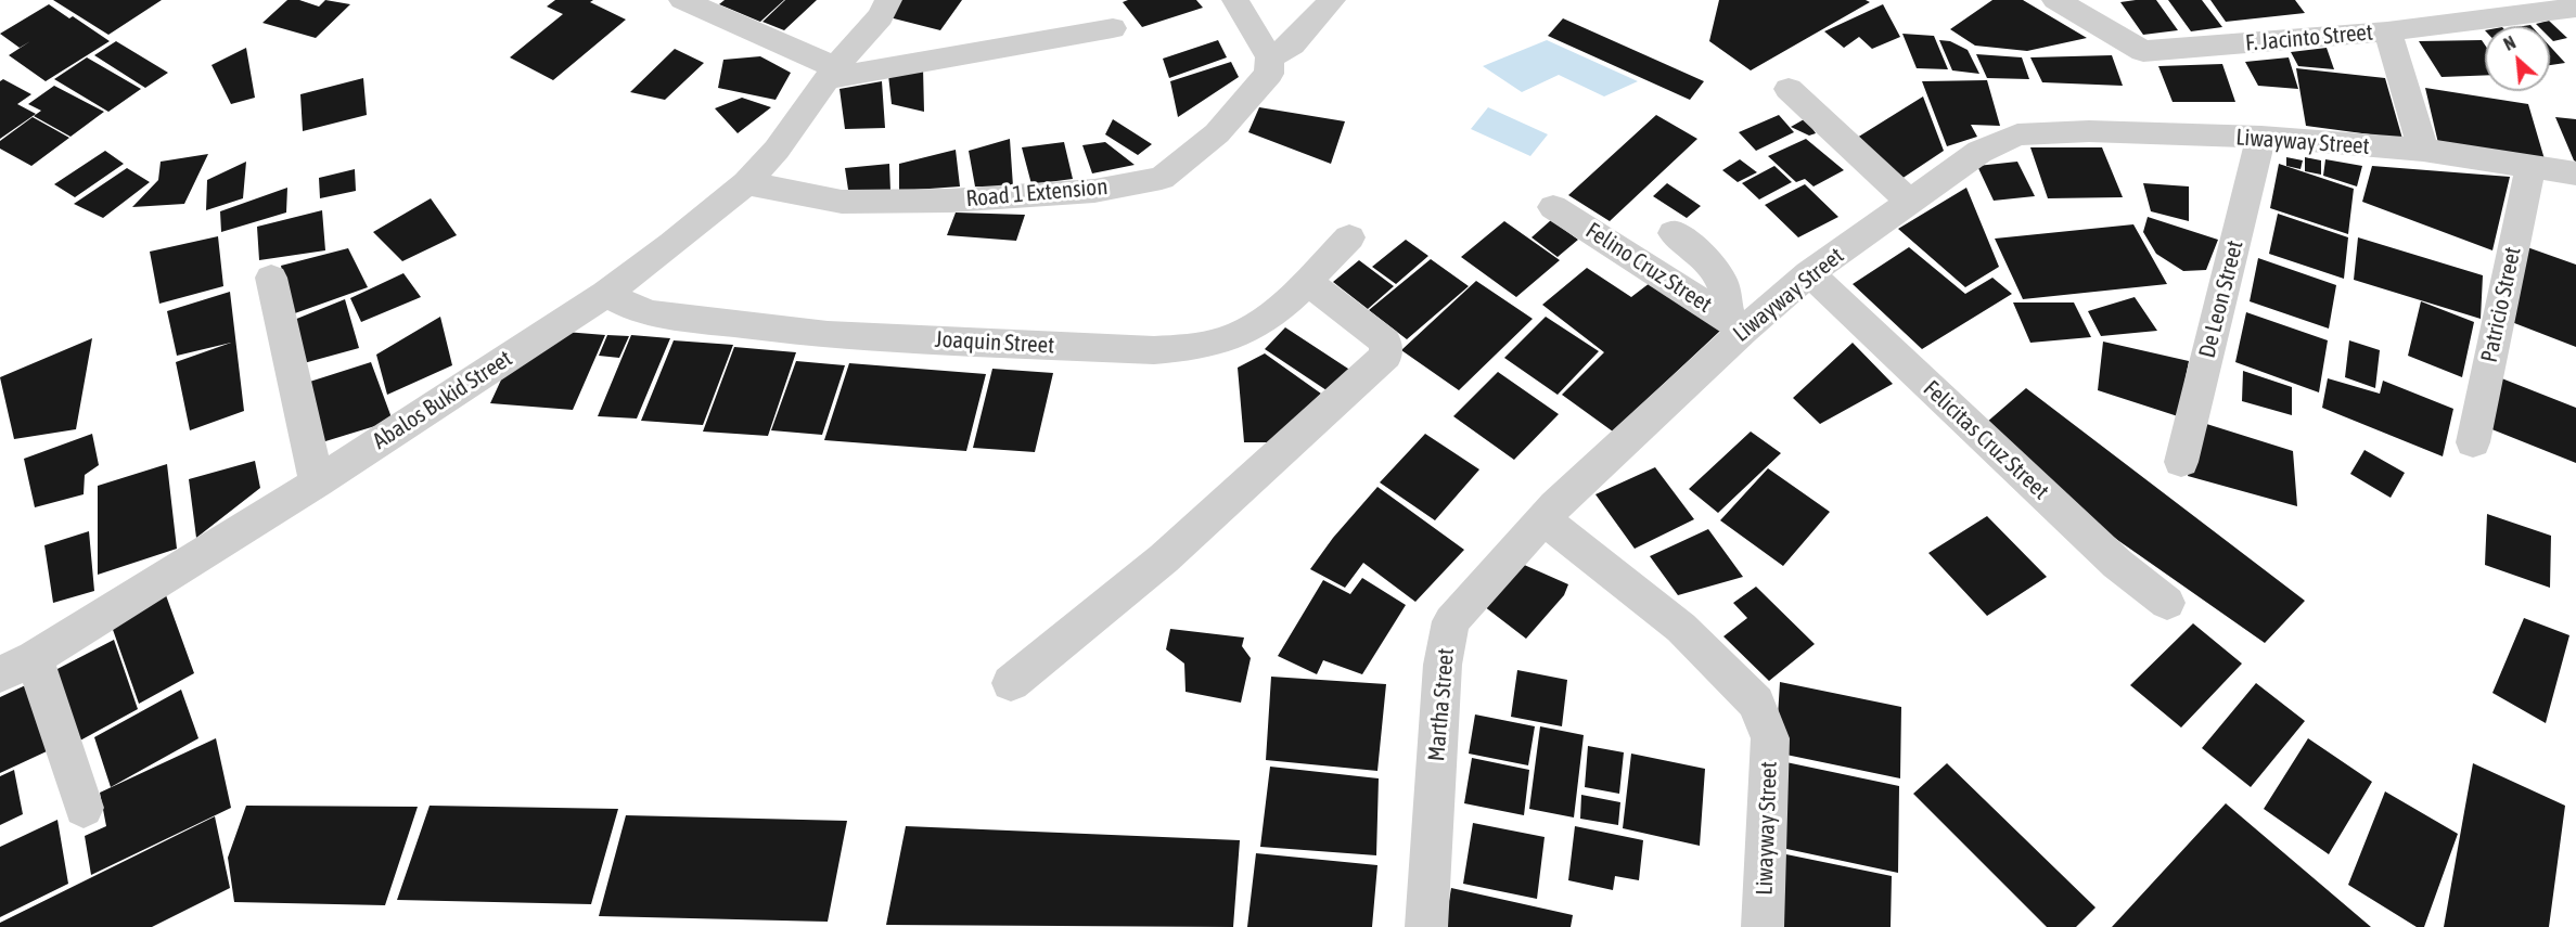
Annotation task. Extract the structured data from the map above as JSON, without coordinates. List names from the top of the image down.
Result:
{
  "streets": {
    "street": [
      "F. Jacinto Street",
      "Liwayway Street",
      "Road 1 Extension",
      "Felino Cruz Street",
      "De Leon Street",
      "Patricio Street",
      "Joaquin Street",
      "Abalos Bukid Street",
      "Felicitas Cruz Street",
      "Martha Street"
    ]
  },
  "crossings": [
    ["Liwayway Street", "Felino Cruz Street"],
    ["Liwayway Street", "De Leon Street"],
    ["Liwayway Street", "Patricio Street"],
    ["Liwayway Street", "Felicitas Cruz Street"],
    ["Liwayway Street", "Martha Street"],
    ["Road 1 Extension", "Abalos Bukid Street"],
    ["Joaquin Street", "Abalos Bukid Street"]
  ],
  "north": "top left"
}
